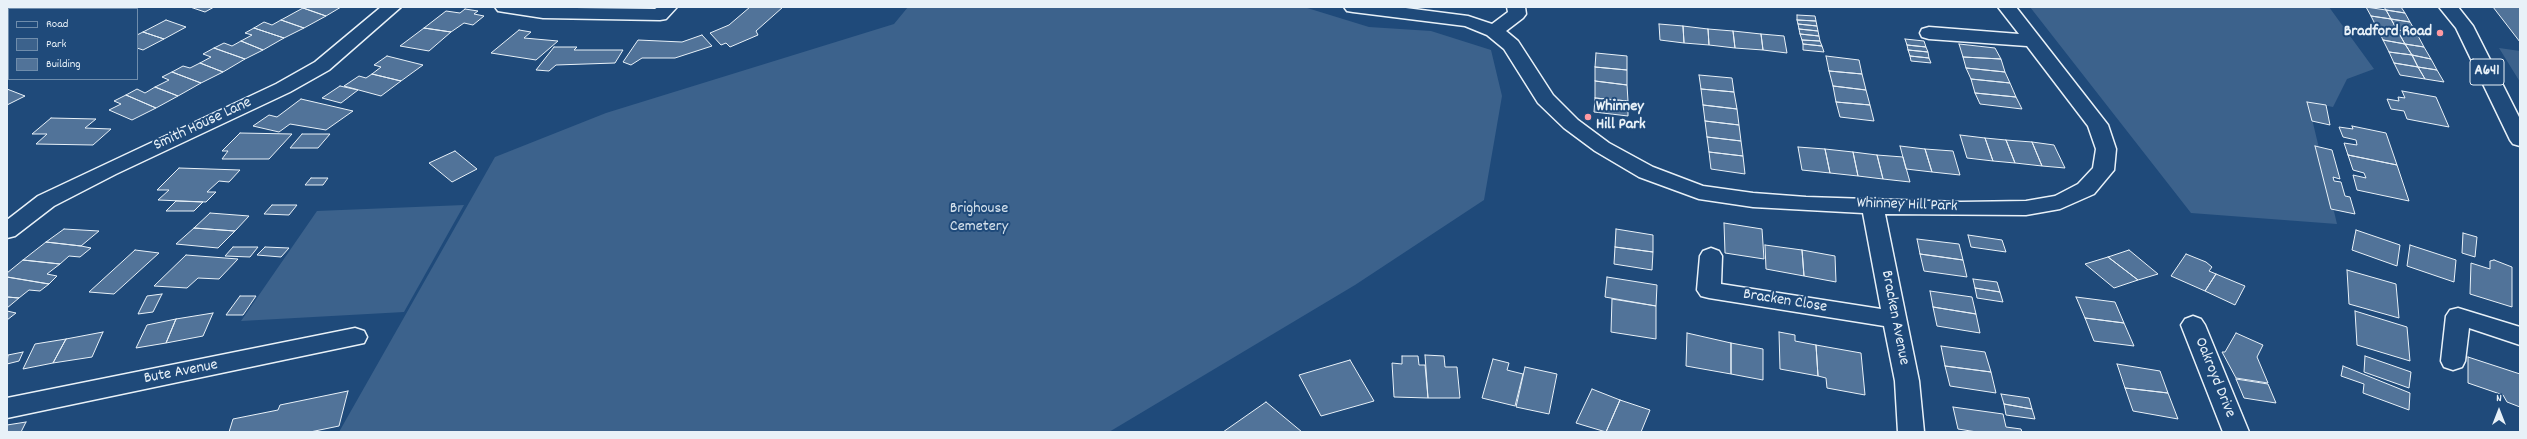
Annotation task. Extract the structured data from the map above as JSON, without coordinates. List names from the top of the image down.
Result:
{
  "streets": {
    "street": [
      "A641",
      "Smith House Lane",
      "Whinney Hill Park",
      "Bracken Close",
      "Bracken Avenue",
      "Bute Avenue",
      "Oakroyd Drive"
    ]
  },
  "crossings": [
    ["Whinney Hill Park", "Bracken Avenue"],
    ["Bracken Close", "Bracken Avenue"]
  ],
  "parks": ["Brighouse Cemetery"],
  "places": ["Bradford Road", "Whinney Hill Park"],
  "legend": ["Road", "Park", "Building"],
  "north": "top"
}
